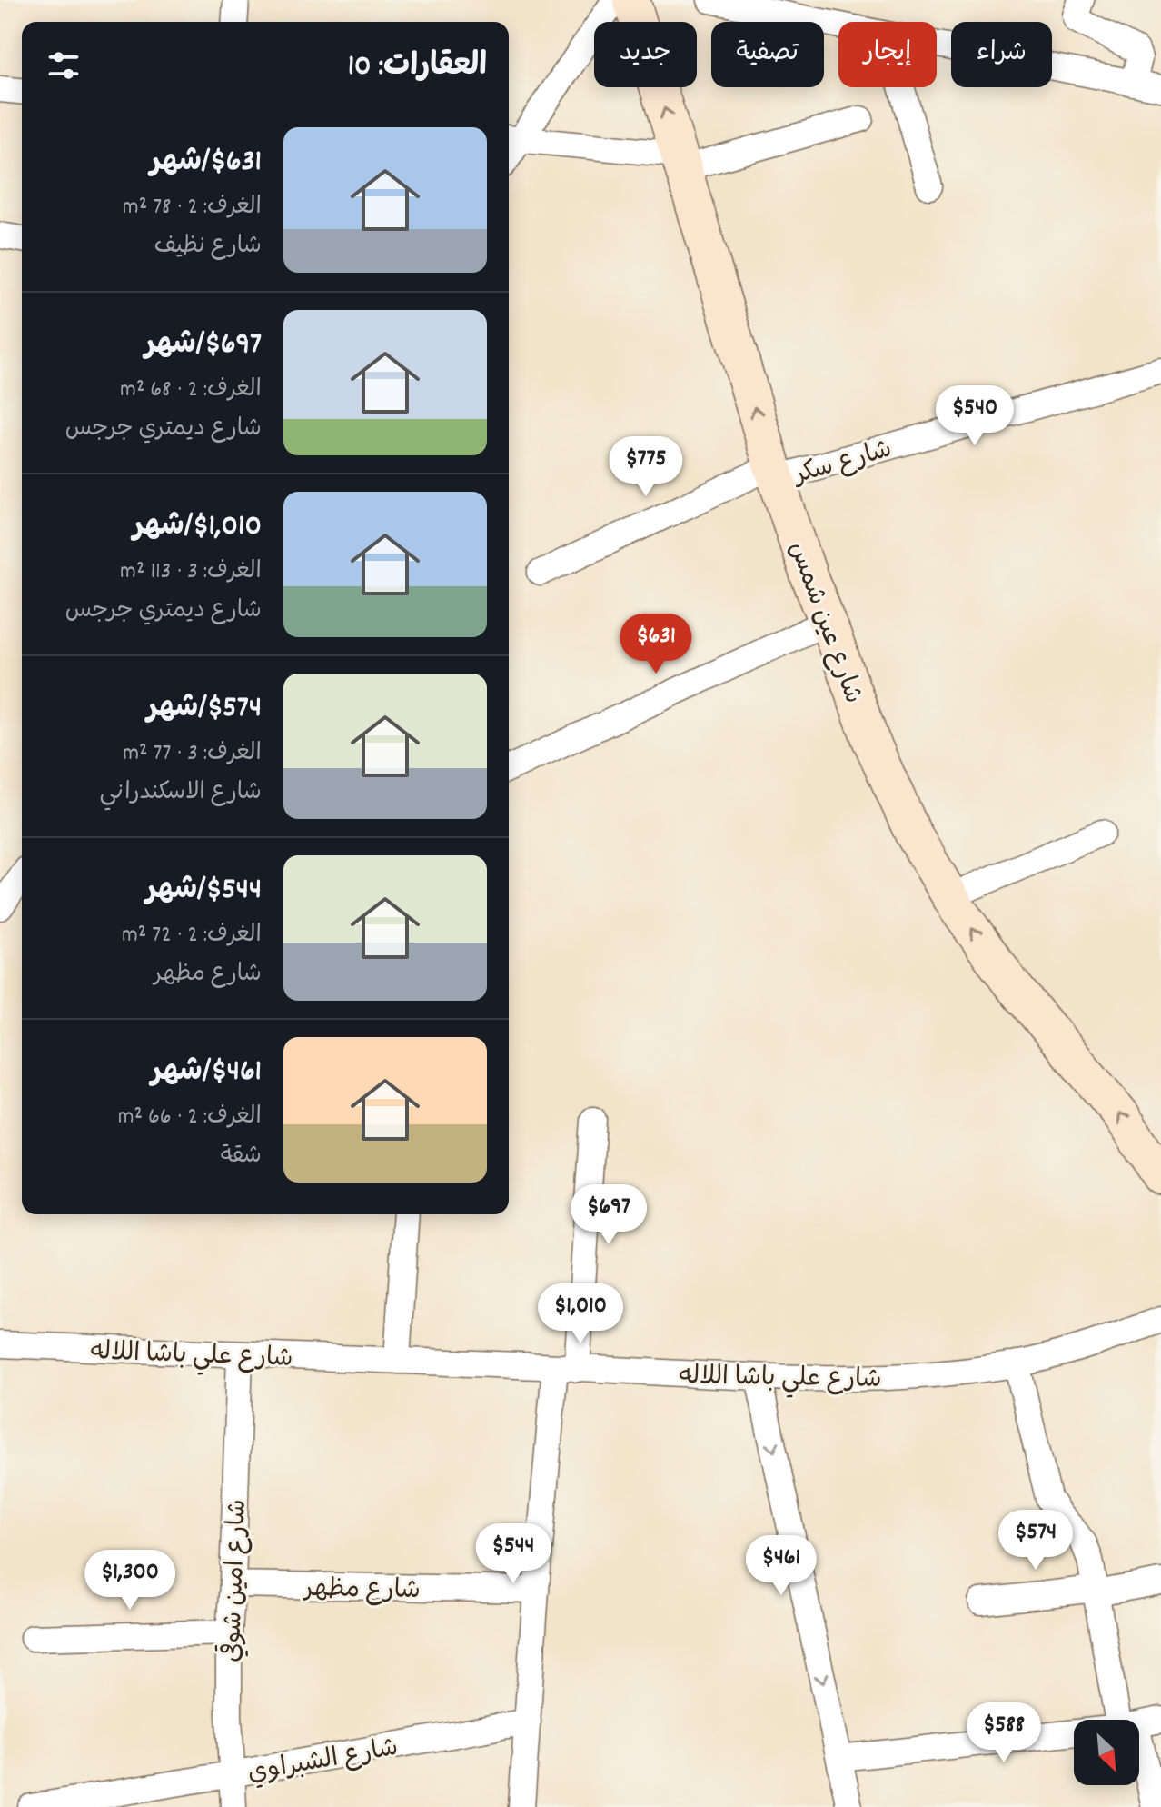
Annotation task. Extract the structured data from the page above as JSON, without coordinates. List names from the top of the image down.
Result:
{
  "streets": {
    "main road": ["شارع عين شمس"],
    "street": [
      "شارع سكر",
      "شارع علي باشا اللاله",
      "شارع امين شوقي",
      "شارع مظهر",
      "شارع الشبراوي"
    ]
  },
  "crossings": [
    ["شارع سكر", "شارع عين شمس"],
    ["شارع علي باشا اللاله", "شارع امين شوقي"],
    ["شارع امين شوقي", "شارع مظهر"],
    ["شارع امين شوقي", "شارع الشبراوي"]
  ],
  "one_way": ["شارع عين شمس"],
  "north": "bottom right",
  "page": {
    "chip": [
      "شراء",
      "إيجار",
      "تصفية",
      "جديد"
    ],
    "heading": "العقارات: 10",
    "list": [
      {
        "name": "$631/شهر",
        "note": "الغرف: 2 · 78 m² · شارع نظيف"
      },
      {
        "name": "$697/شهر",
        "note": "الغرف: 2 · 68 m² · شارع ديمتري جرجس"
      },
      {
        "name": "$1,010/شهر",
        "note": "الغرف: 3 · 113 m² · شارع ديمتري جرجس"
      },
      {
        "name": "$574/شهر",
        "note": "الغرف: 3 · 77 m² · شارع الاسكندراني"
      },
      {
        "name": "$544/شهر",
        "note": "الغرف: 2 · 72 m² · شارع مظهر"
      },
      {
        "name": "$461/شهر",
        "note": "الغرف: 2 · 66 m² · شقة"
      }
    ],
    "price": [
      "$540",
      "$775",
      "$631",
      "$697",
      "$1,010",
      "$574",
      "$544",
      "$461",
      "$1,300",
      "$588"
    ]
  }
}
